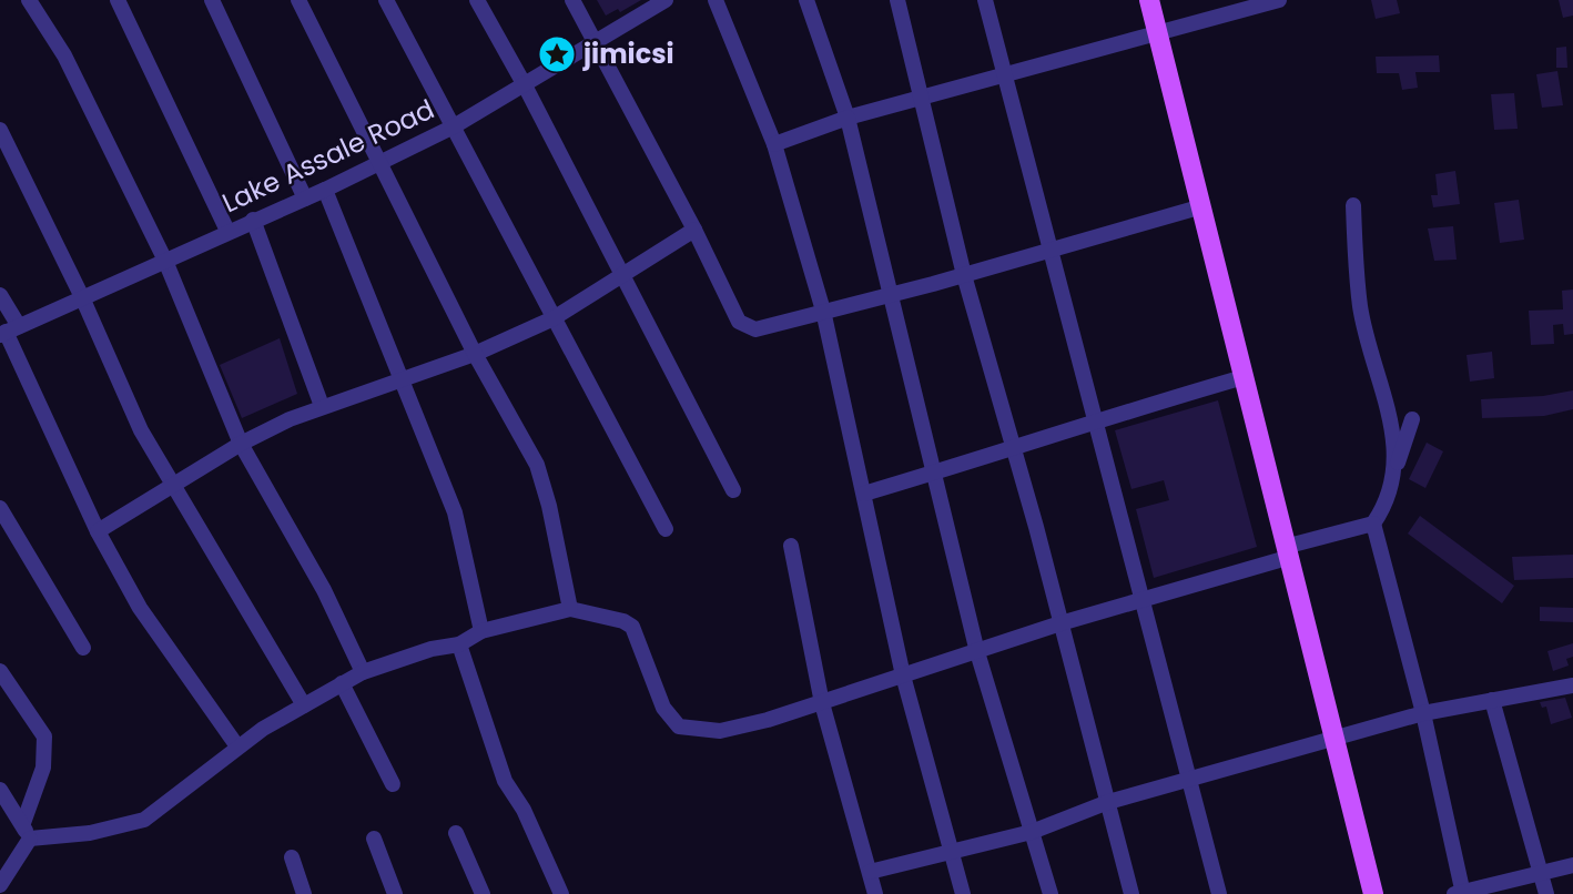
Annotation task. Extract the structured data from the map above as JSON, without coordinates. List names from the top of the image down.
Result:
{
  "streets": {
    "street": ["Lake Assale Road"]
  },
  "places": {
    "place": ["jimicsi"]
  }
}
